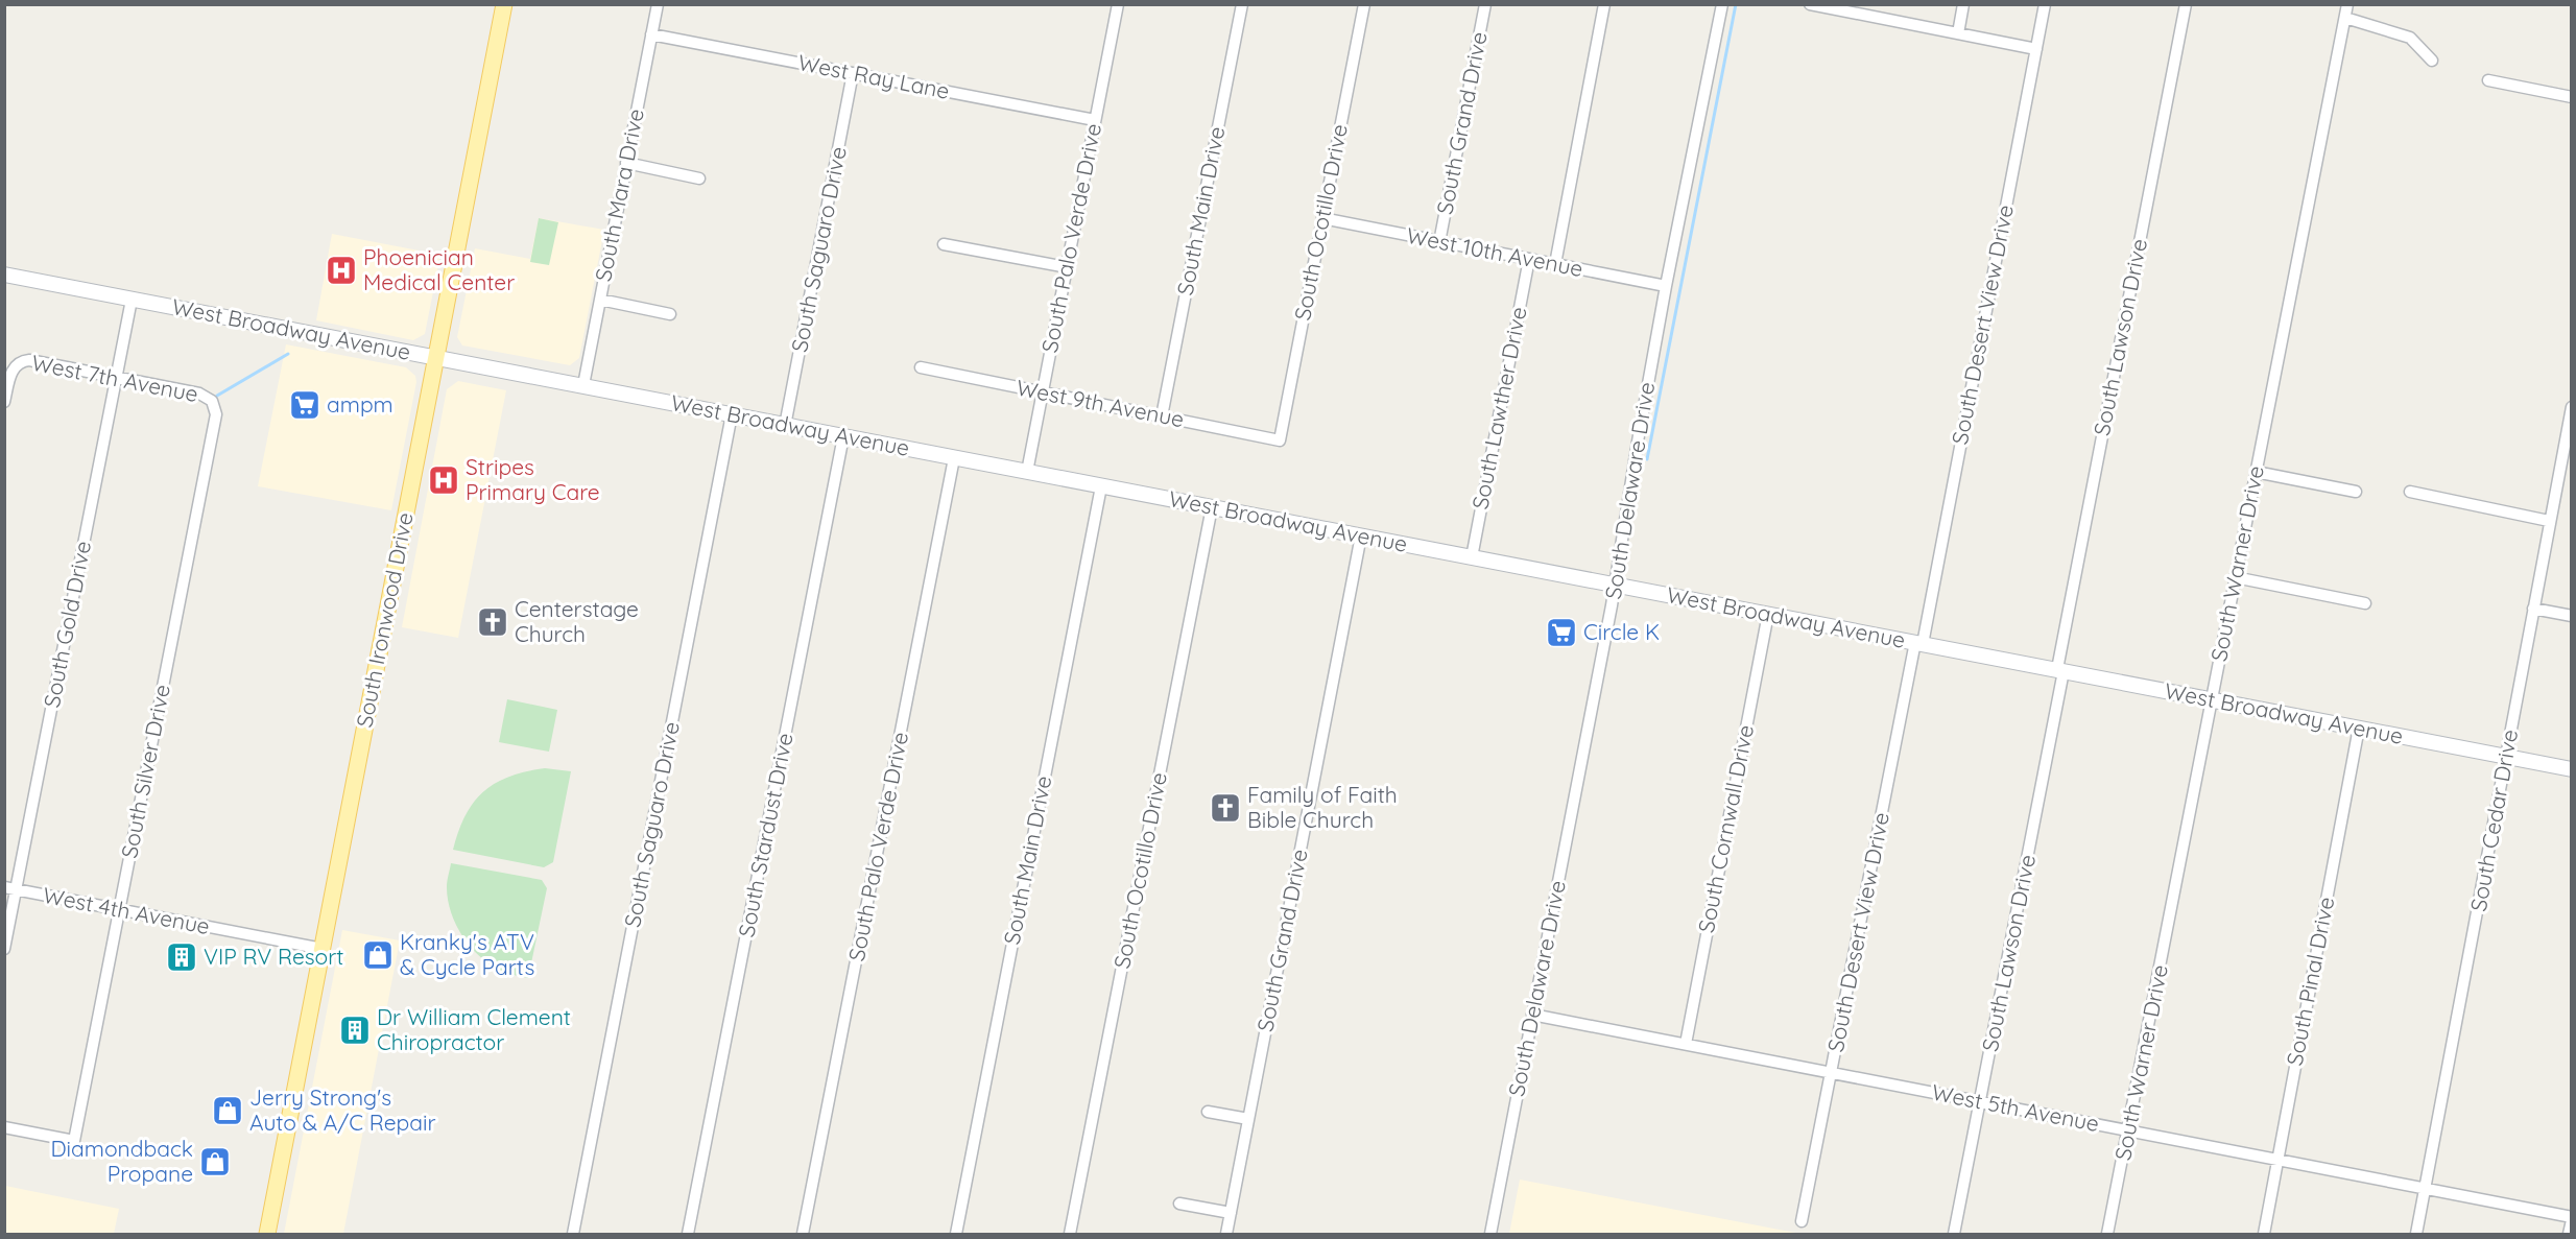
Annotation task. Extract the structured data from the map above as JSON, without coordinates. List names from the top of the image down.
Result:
{
  "streets": {
    "main road": ["West Broadway Avenue", "South Ironwood Drive"],
    "street": [
      "West Ray Lane",
      "South Grand Drive",
      "South Mara Drive",
      "South Main Drive",
      "South Ocotillo Drive",
      "South Palo Verde Drive",
      "South Saguaro Drive",
      "West 10th Avenue",
      "South Desert View Drive",
      "South Lawson Drive",
      "West 7th Avenue",
      "West 9th Avenue",
      "South Lawther Drive",
      "South Delaware Drive",
      "South Warner Drive",
      "South Gold Drive",
      "South Silver Drive",
      "South Cedar Drive",
      "South Cornwall Drive",
      "South Stardust Drive",
      "West 4th Avenue",
      "South Pinal Drive",
      "West 5th Avenue"
    ]
  },
  "crossings": [
    ["West Ray Lane", "South Mara Drive"],
    ["West Ray Lane", "South Palo Verde Drive"],
    ["West Ray Lane", "South Saguaro Drive"],
    ["South Grand Drive", "West 10th Avenue"],
    ["South Grand Drive", "West Broadway Avenue"],
    ["South Mara Drive", "West Broadway Avenue"],
    ["South Main Drive", "West Broadway Avenue"],
    ["South Main Drive", "West 9th Avenue"],
    ["South Ocotillo Drive", "West 10th Avenue"],
    ["South Ocotillo Drive", "West Broadway Avenue"],
    ["South Ocotillo Drive", "West 9th Avenue"],
    ["South Palo Verde Drive", "West Broadway Avenue"],
    ["South Palo Verde Drive", "West 9th Avenue"],
    ["South Saguaro Drive", "West Broadway Avenue"],
    ["West 10th Avenue", "South Lawther Drive"],
    ["West 10th Avenue", "South Delaware Drive"],
    ["South Desert View Drive", "West Broadway Avenue"],
    ["South Desert View Drive", "West 5th Avenue"],
    ["West Broadway Avenue", "South Lawson Drive"],
    ["West Broadway Avenue", "South Lawther Drive"],
    ["West Broadway Avenue", "South Delaware Drive"],
    ["West Broadway Avenue", "South Warner Drive"],
    ["West Broadway Avenue", "South Ironwood Drive"],
    ["West Broadway Avenue", "South Gold Drive"],
    ["West Broadway Avenue", "South Cedar Drive"],
    ["West Broadway Avenue", "South Cornwall Drive"],
    ["West Broadway Avenue", "South Stardust Drive"],
    ["West Broadway Avenue", "South Pinal Drive"],
    ["South Lawson Drive", "West 5th Avenue"],
    ["West 7th Avenue", "South Gold Drive"],
    ["West 7th Avenue", "South Silver Drive"],
    ["South Delaware Drive", "West 5th Avenue"],
    ["South Warner Drive", "West 5th Avenue"],
    ["South Ironwood Drive", "West 4th Avenue"],
    ["South Gold Drive", "West 4th Avenue"],
    ["South Silver Drive", "West 4th Avenue"],
    ["South Cedar Drive", "West 5th Avenue"],
    ["South Cornwall Drive", "West 5th Avenue"],
    ["South Pinal Drive", "West 5th Avenue"]
  ],
  "places": {
    "hospital": ["Phoenician Medical Center", "Stripes Primary Care"],
    "supermarket": ["ampm", "Circle K"],
    "church": ["Centerstage Church", "Family of Faith Bible Church"],
    "shop": ["Kranky's ATV & Cycle Parts", "Jerry Strong's Auto & A/C Repair", "Diamondback Propane"],
    "building": ["VIP RV Resort", "Dr William Clement Chiropractor"]
  }
}
